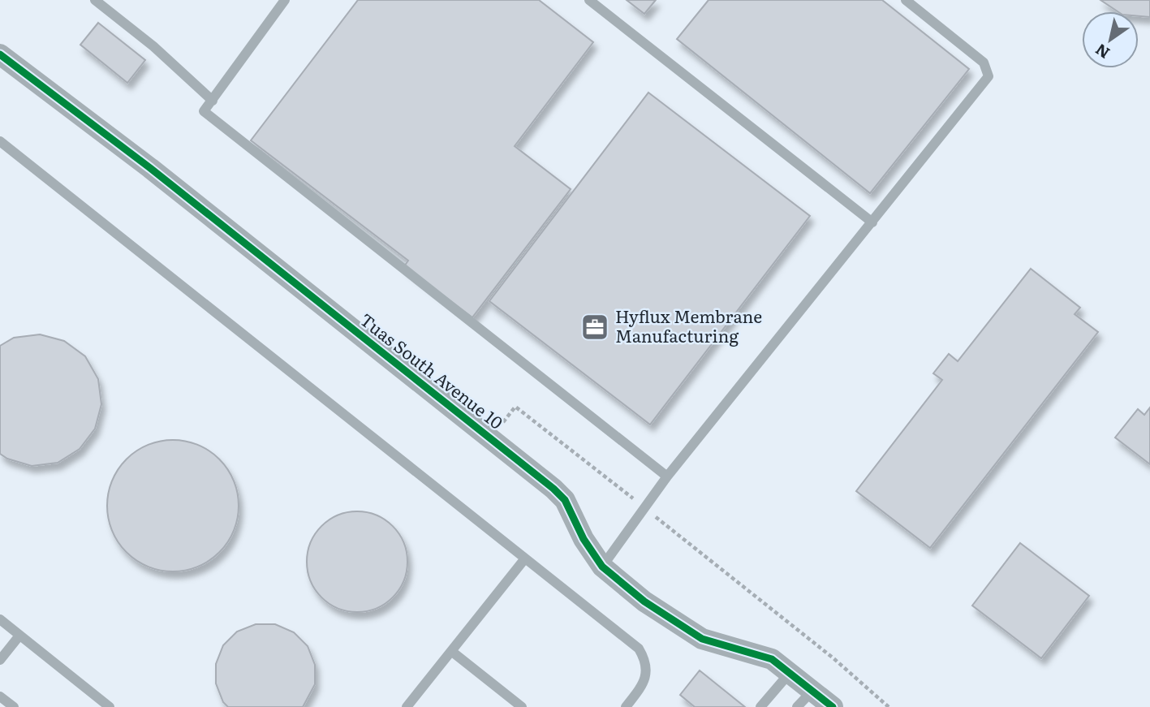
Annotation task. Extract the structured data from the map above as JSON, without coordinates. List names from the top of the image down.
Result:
{
  "streets": {
    "street": ["Tuas South Avenue 10"]
  },
  "places": {
    "office": ["Hyflux Membrane Manufacturing"]
  },
  "north": "bottom left"
}
